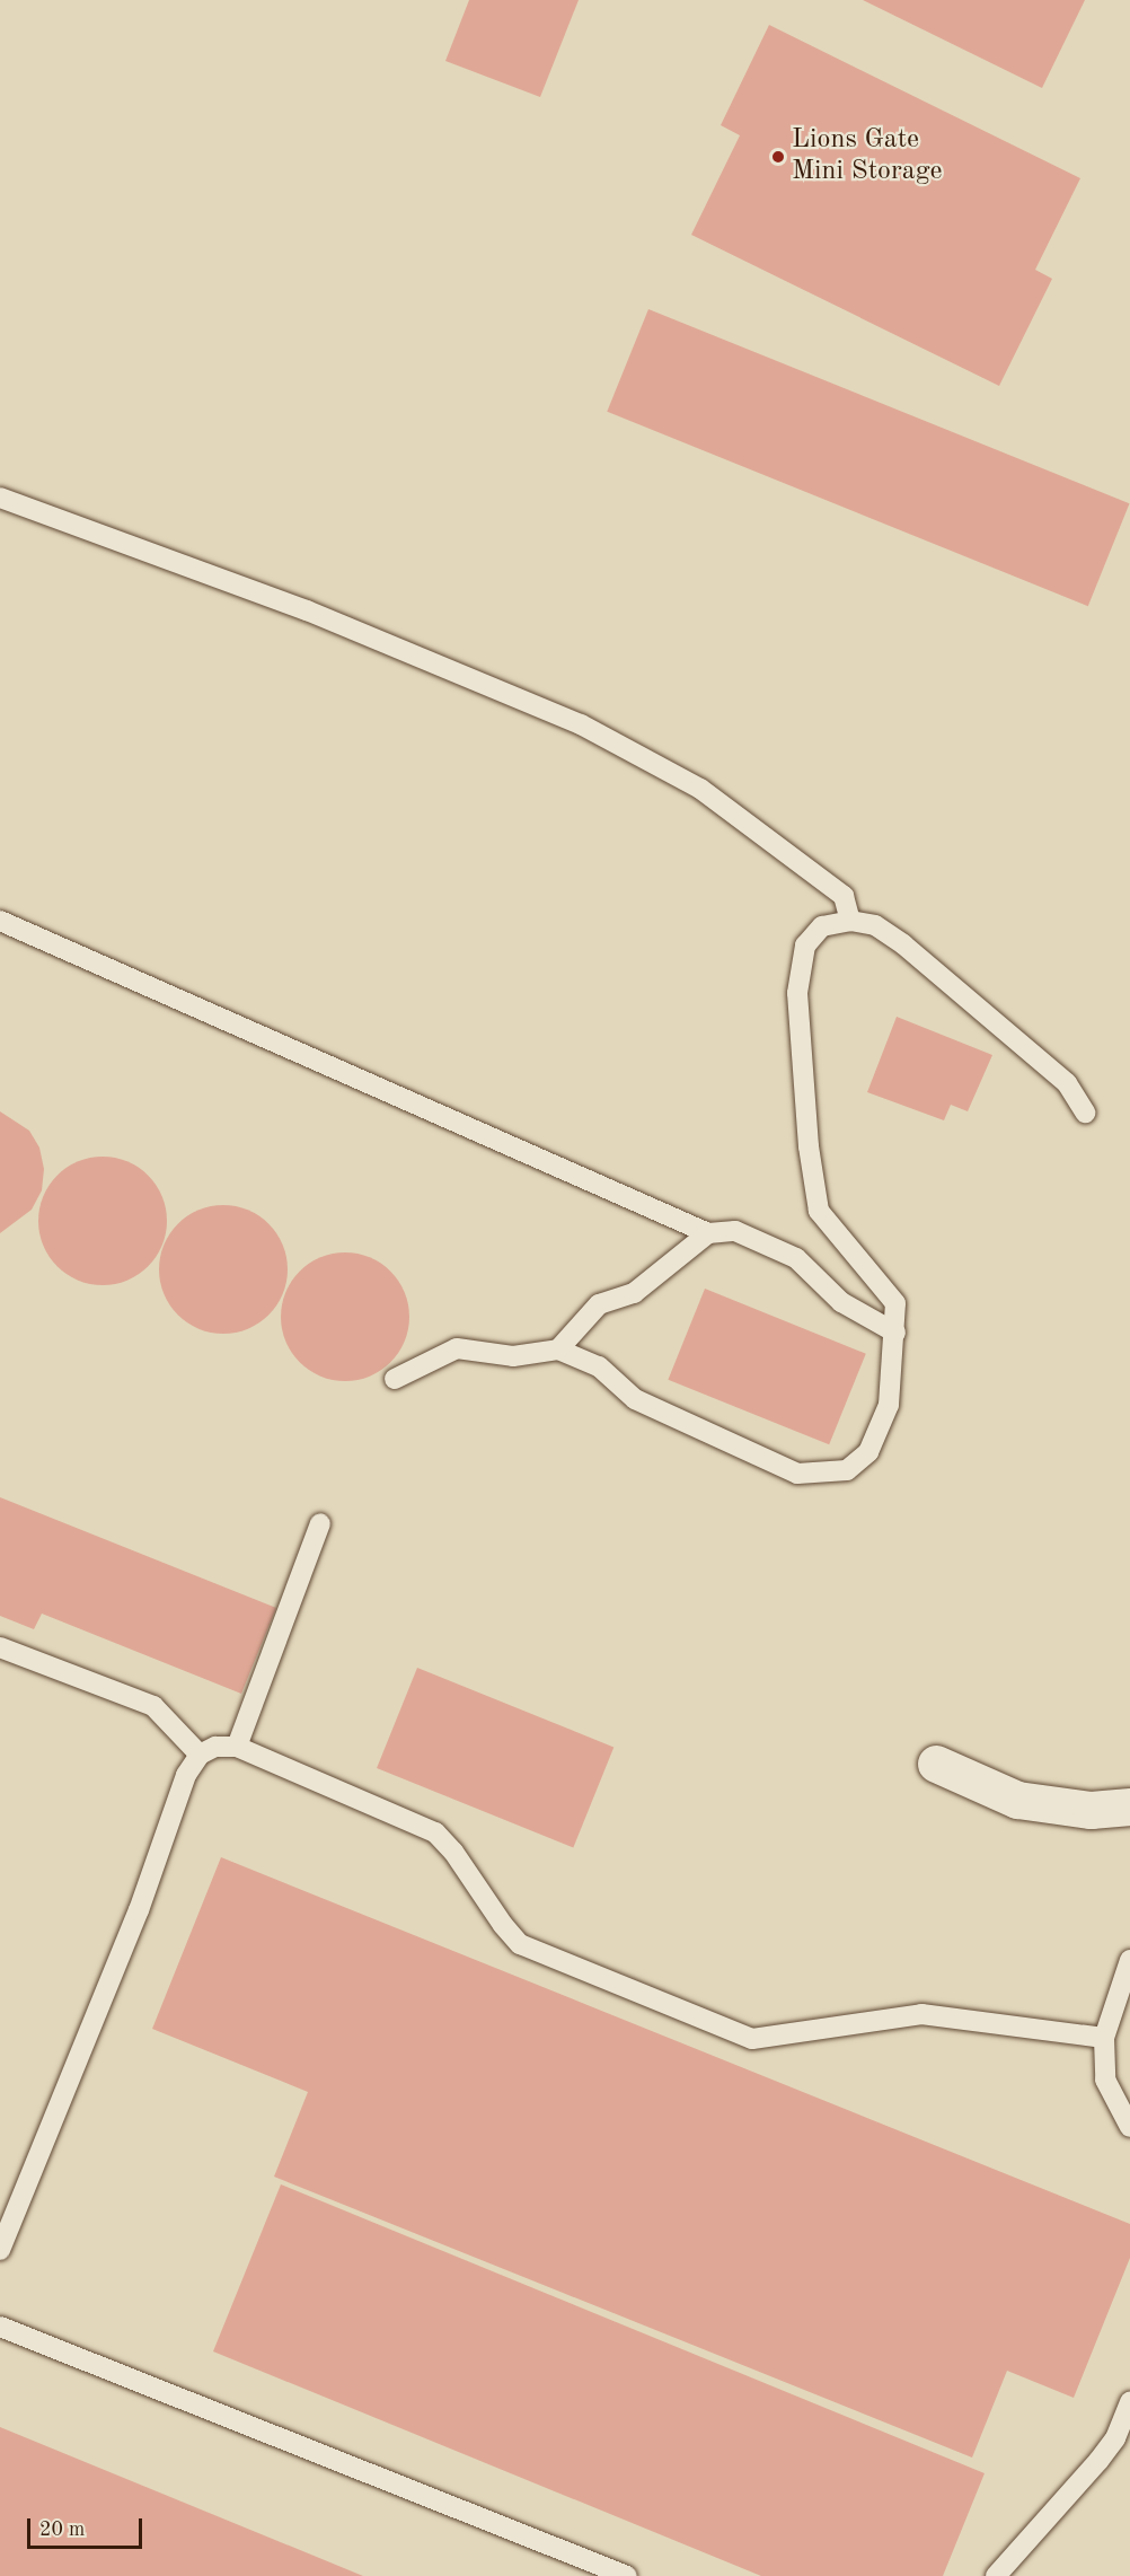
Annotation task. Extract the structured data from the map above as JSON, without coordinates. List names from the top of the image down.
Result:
{
  "places": ["Lions Gate Mini Storage"],
  "scale_bar": "20 m"
}
